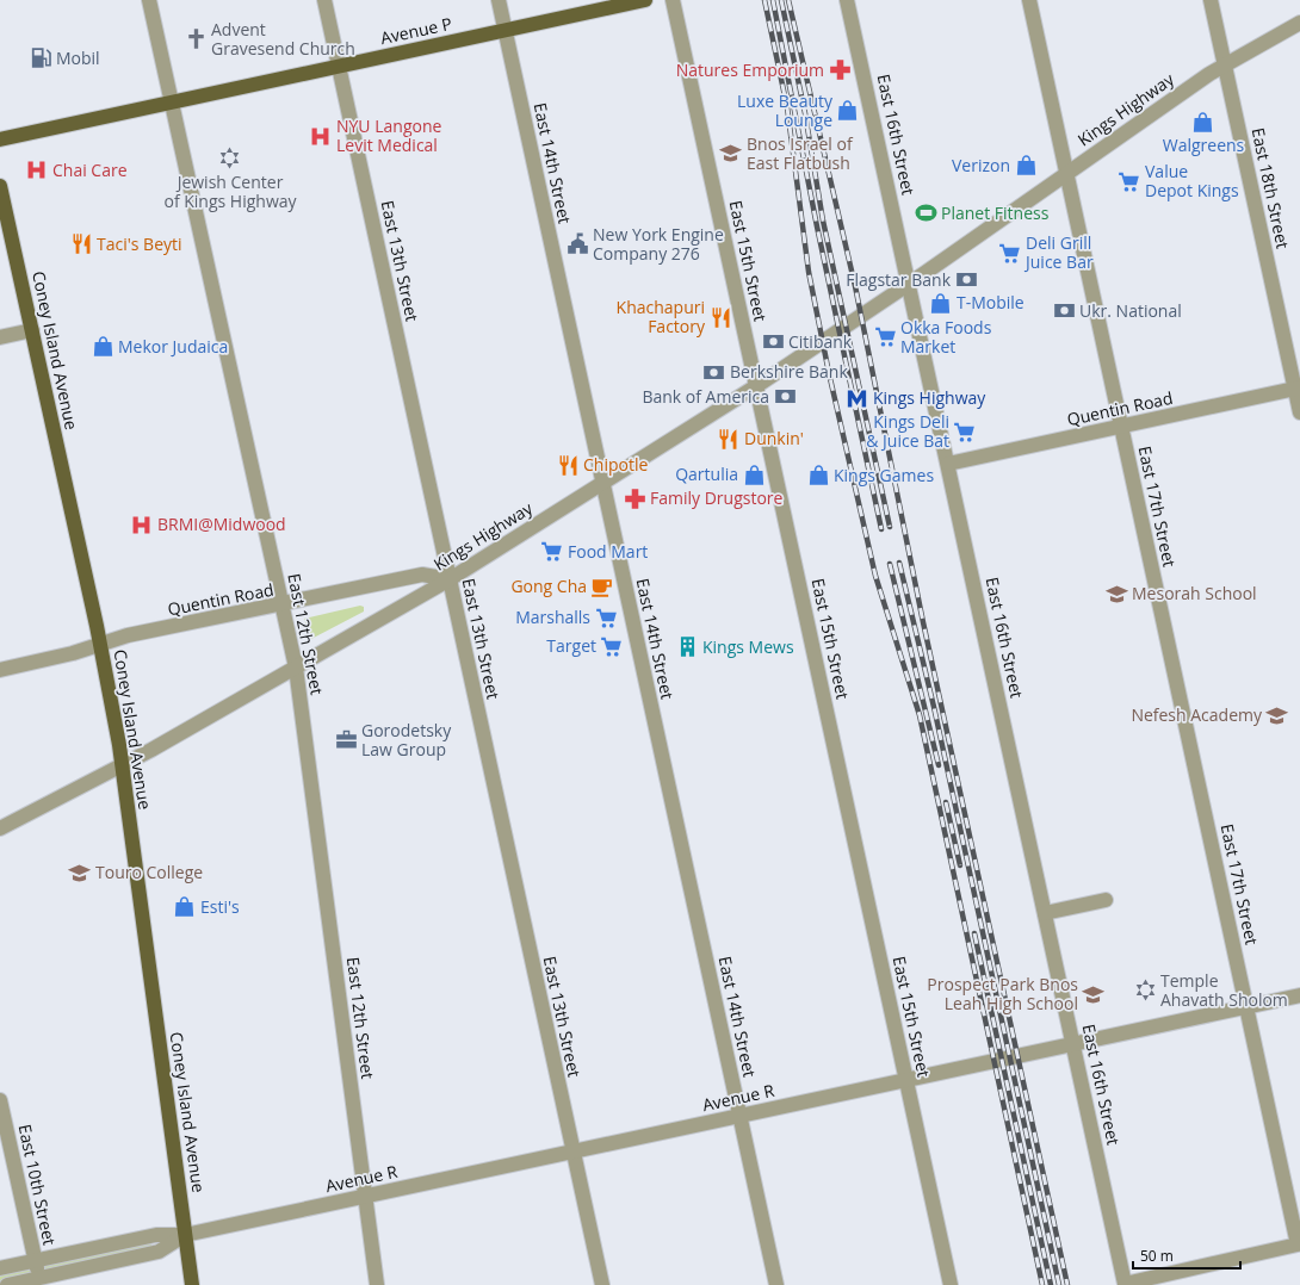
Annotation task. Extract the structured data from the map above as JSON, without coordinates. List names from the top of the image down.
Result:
{
  "streets": {
    "main road": ["Avenue P", "Coney Island Avenue"],
    "street": [
      "Kings Highway",
      "East 16th Street",
      "East 14th Street",
      "East 18th Street",
      "East 13th Street",
      "East 15th Street",
      "Quentin Road",
      "East 17th Street",
      "East 12th Street",
      "Avenue R",
      "East 10th Street"
    ]
  },
  "crossings": [
    ["Avenue P", "East 14th Street"],
    ["Avenue P", "East 13th Street"],
    ["Avenue P", "East 12th Street"],
    ["Kings Highway", "East 16th Street"],
    ["Kings Highway", "East 14th Street"],
    ["Kings Highway", "East 18th Street"],
    ["Kings Highway", "East 13th Street"],
    ["Kings Highway", "East 15th Street"],
    ["Kings Highway", "Coney Island Avenue"],
    ["Kings Highway", "Quentin Road"],
    ["Kings Highway", "East 17th Street"],
    ["Kings Highway", "East 12th Street"],
    ["East 16th Street", "Quentin Road"],
    ["East 16th Street", "East 17th Street"],
    ["East 16th Street", "Avenue R"],
    ["East 14th Street", "Avenue R"],
    ["East 18th Street", "Quentin Road"],
    ["East 13th Street", "Quentin Road"],
    ["East 13th Street", "Avenue R"],
    ["East 15th Street", "Avenue R"],
    ["Coney Island Avenue", "Quentin Road"],
    ["Coney Island Avenue", "Avenue R"],
    ["Quentin Road", "East 17th Street"],
    ["Quentin Road", "East 12th Street"],
    ["East 17th Street", "Avenue R"],
    ["East 12th Street", "Avenue R"],
    ["Avenue R", "East 10th Street"]
  ],
  "places": {
    "church": ["Advent Gravesend Church"],
    "fuel station": ["Mobil"],
    "pharmacy": ["Natures Emporium", "Family Drugstore"],
    "shop": [
      "Luxe Beauty Lounge",
      "Walgreens",
      "Verizon",
      "T-Mobile",
      "Mekor Judaica",
      "Qartulia",
      "Kings Games",
      "Esti's"
    ],
    "hospital": ["NYU Langone Levit Medical", "Chai Care", "BRMI@Midwood"],
    "school or university": [
      "Bnos Israel of East Flatbush",
      "Mesorah School",
      "Nefesh Academy",
      "Touro College",
      "Prospect Park Bnos Leah High School"
    ],
    "synagogue": ["Jewish Center of Kings Highway", "Temple Ahavath Sholom"],
    "supermarket": [
      "Value Depot Kings",
      "Deli Grill Juice Bar",
      "Okka Foods Market",
      "Kings Deli & Juice Bat",
      "Food Mart",
      "Marshalls",
      "Target"
    ],
    "sports": ["Planet Fitness"],
    "restaurant": [
      "Taci's Beyti",
      "Khachapuri Factory",
      "Dunkin'",
      "Chipotle"
    ],
    "public building": ["New York Engine Company 276"],
    "bank": [
      "Flagstar Bank",
      "Ukr. National",
      "Citibank",
      "Berkshire Bank",
      "Bank of America"
    ],
    "metro station": ["Kings Highway"],
    "cafe": ["Gong Cha"],
    "building": ["Kings Mews"],
    "office": ["Gorodetsky Law Group"]
  },
  "scale_bar": "50 m"
}
